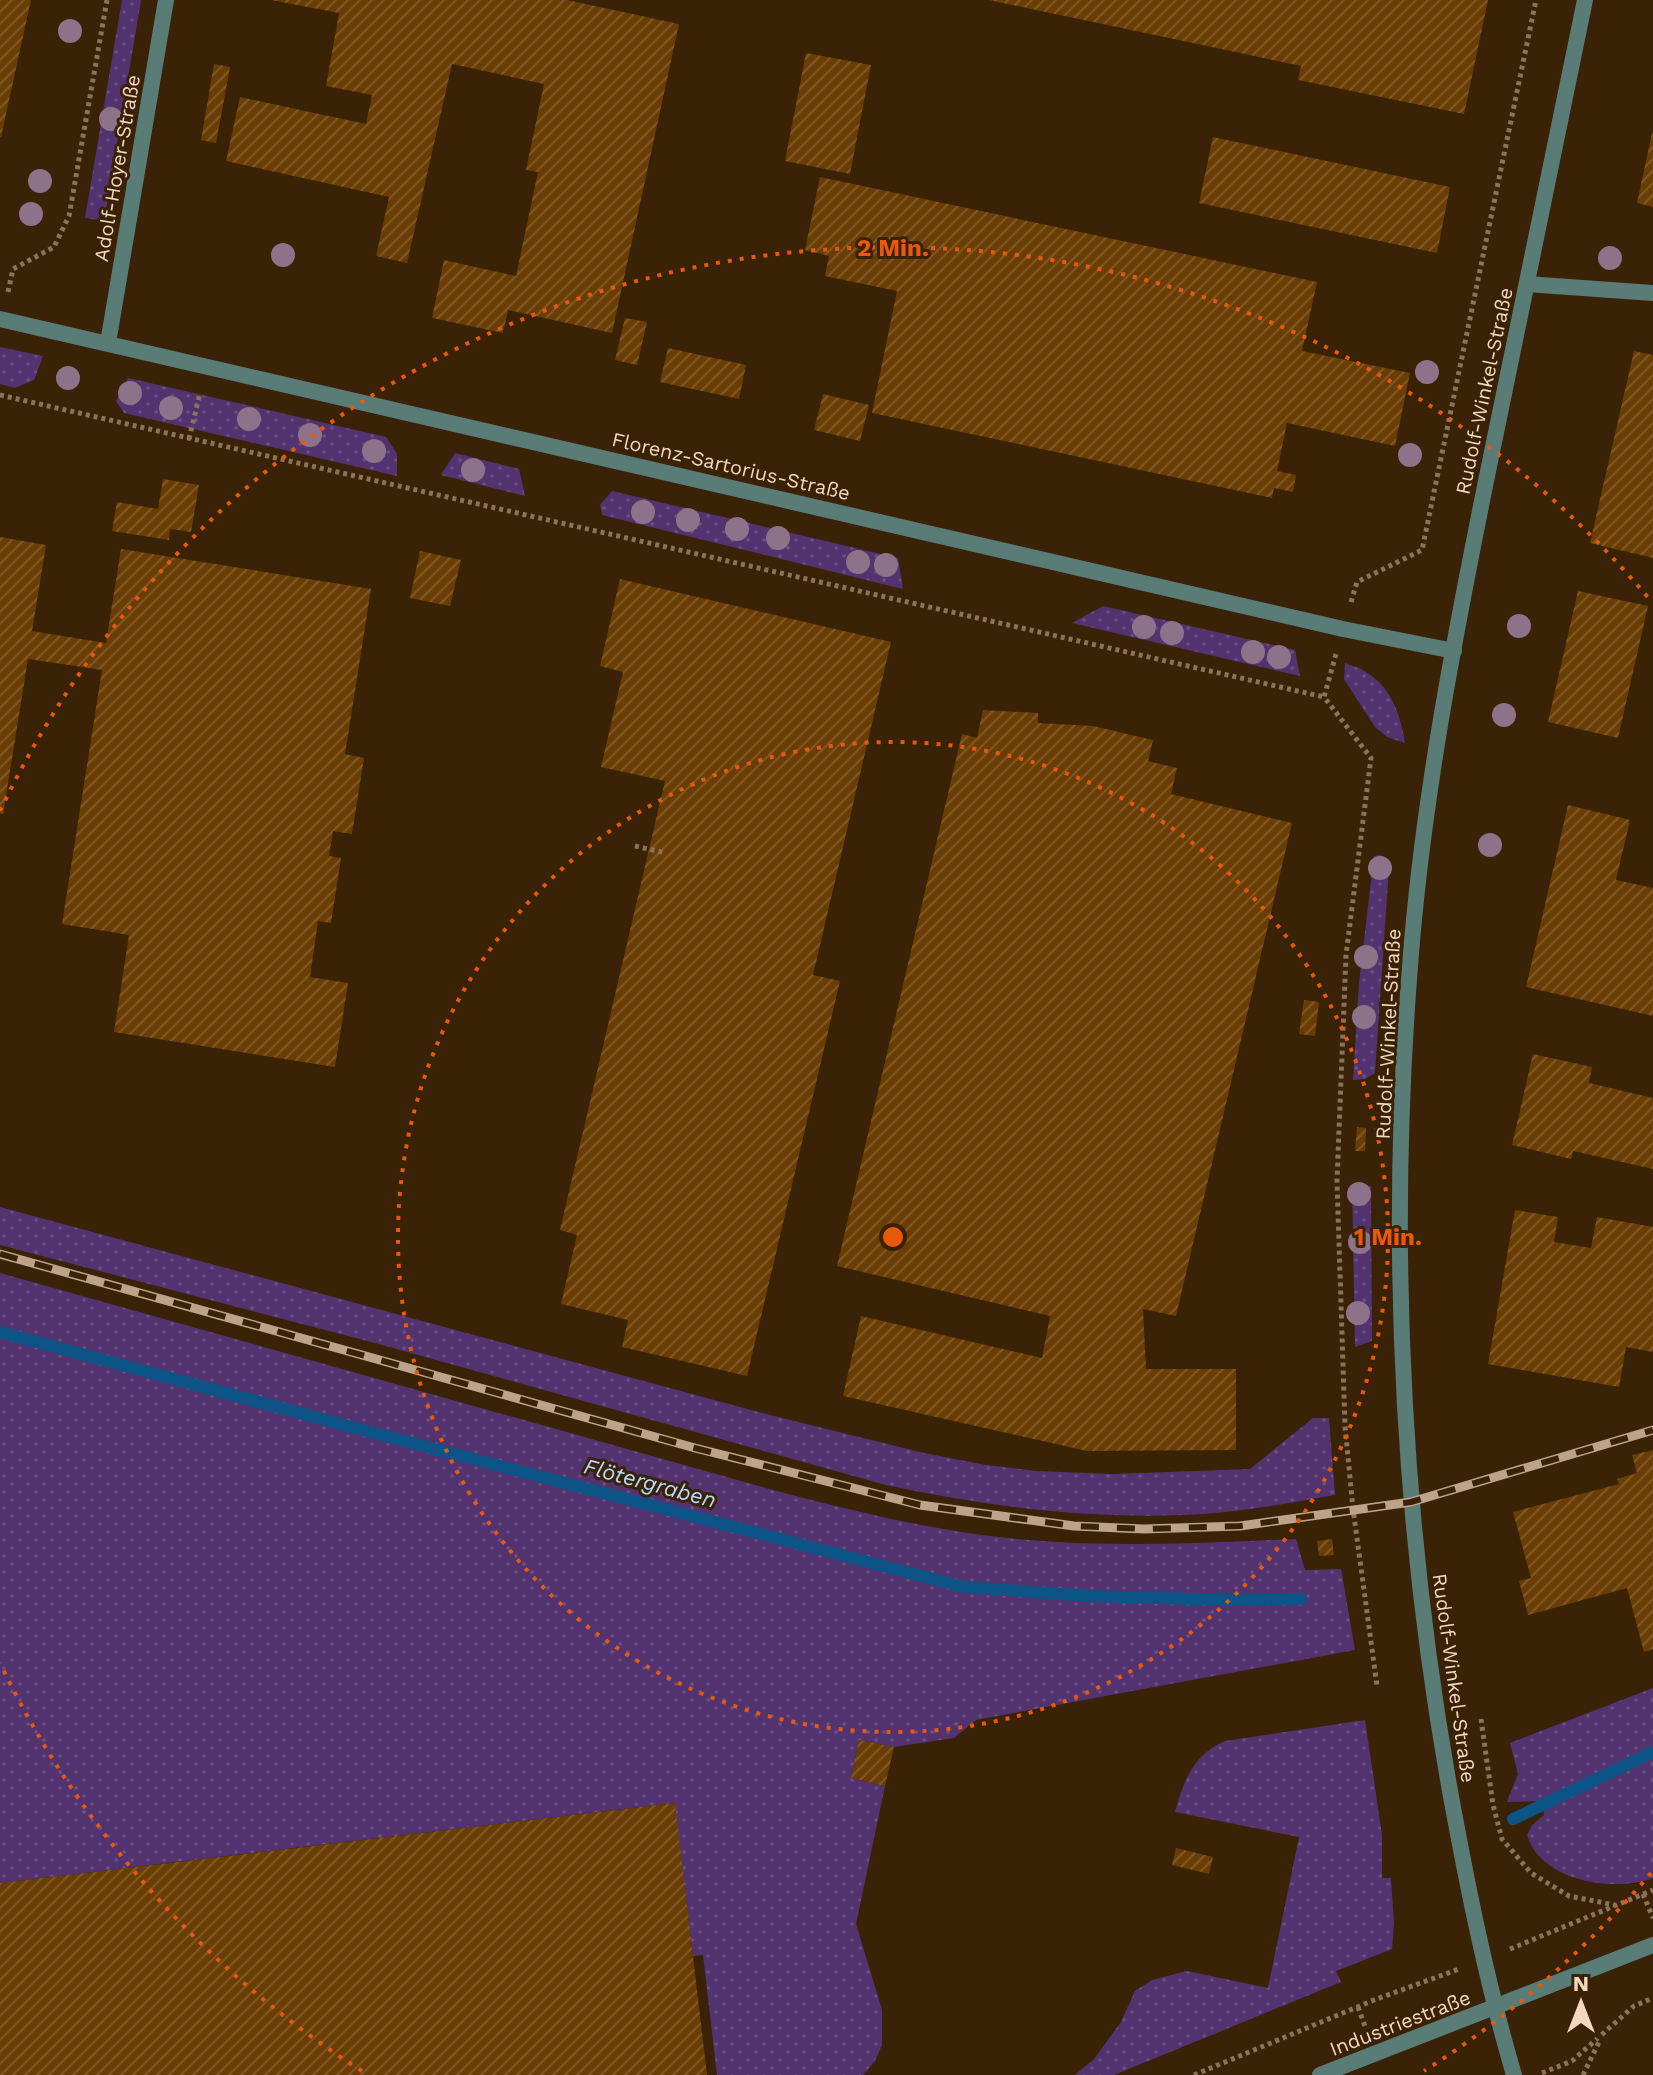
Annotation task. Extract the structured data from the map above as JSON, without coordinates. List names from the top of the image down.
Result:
{
  "streets": {
    "street": [
      "Adolf-Hoyer-Straße",
      "Rudolf-Winkel-Straße",
      "Florenz-Sartorius-Straße",
      "Industriestraße"
    ]
  },
  "crossings": [
    ["Adolf-Hoyer-Straße", "Florenz-Sartorius-Straße"],
    ["Rudolf-Winkel-Straße", "Florenz-Sartorius-Straße"],
    ["Rudolf-Winkel-Straße", "Industriestraße"]
  ],
  "water": ["Flötergraben"],
  "north": "top",
  "rings": ["2 Min.", "1 Min."]
}
